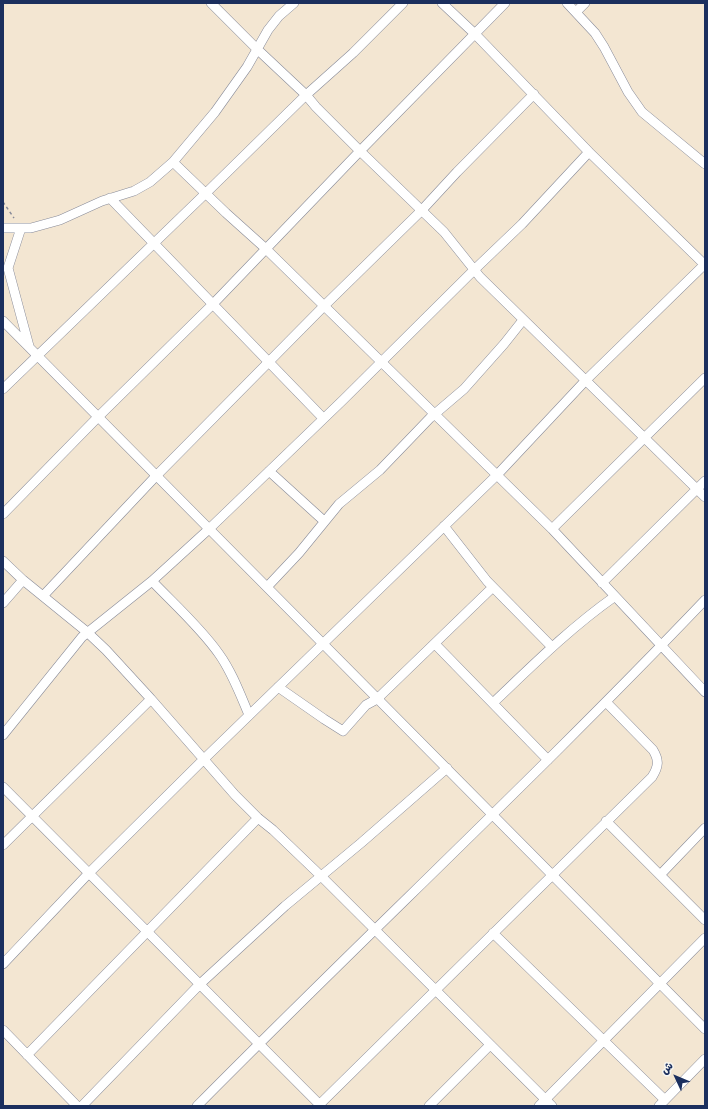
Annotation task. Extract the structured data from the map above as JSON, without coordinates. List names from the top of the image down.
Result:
{
  "north": "top left"
}
